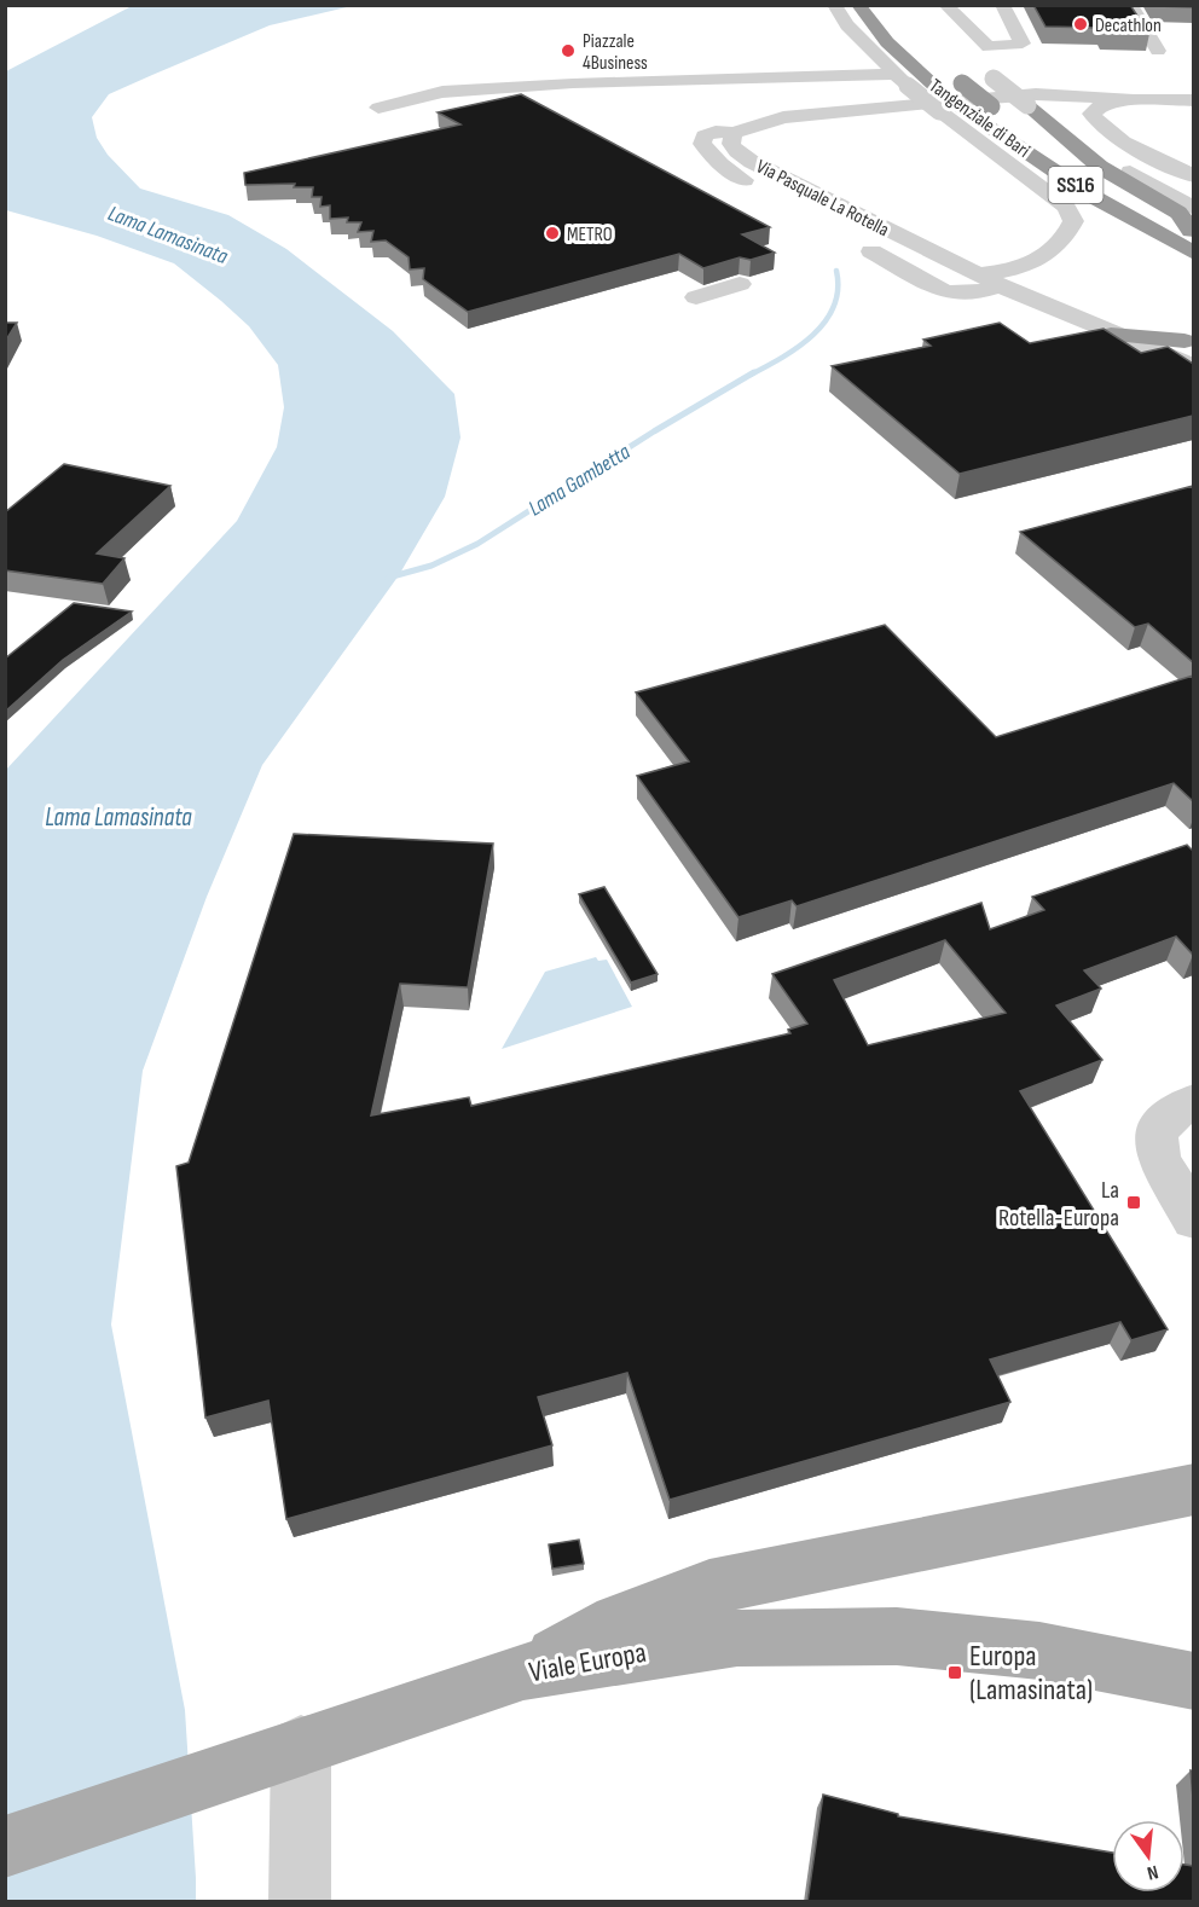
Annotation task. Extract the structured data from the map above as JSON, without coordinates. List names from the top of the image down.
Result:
{
  "streets": {
    "highway": ["Tangenziale di Bari", "SS16"],
    "main road": ["Viale Europa"],
    "street": ["Via Pasquale La Rotella"]
  },
  "water": ["Lama Lamasinata", "Lama Gambetta"],
  "places": {
    "other": ["Decathlon", "Piazzale 4Business", "METRO"],
    "transit": ["La Rotella-Europa", "Europa (Lamasinata)"]
  },
  "north": "bottom"
}
